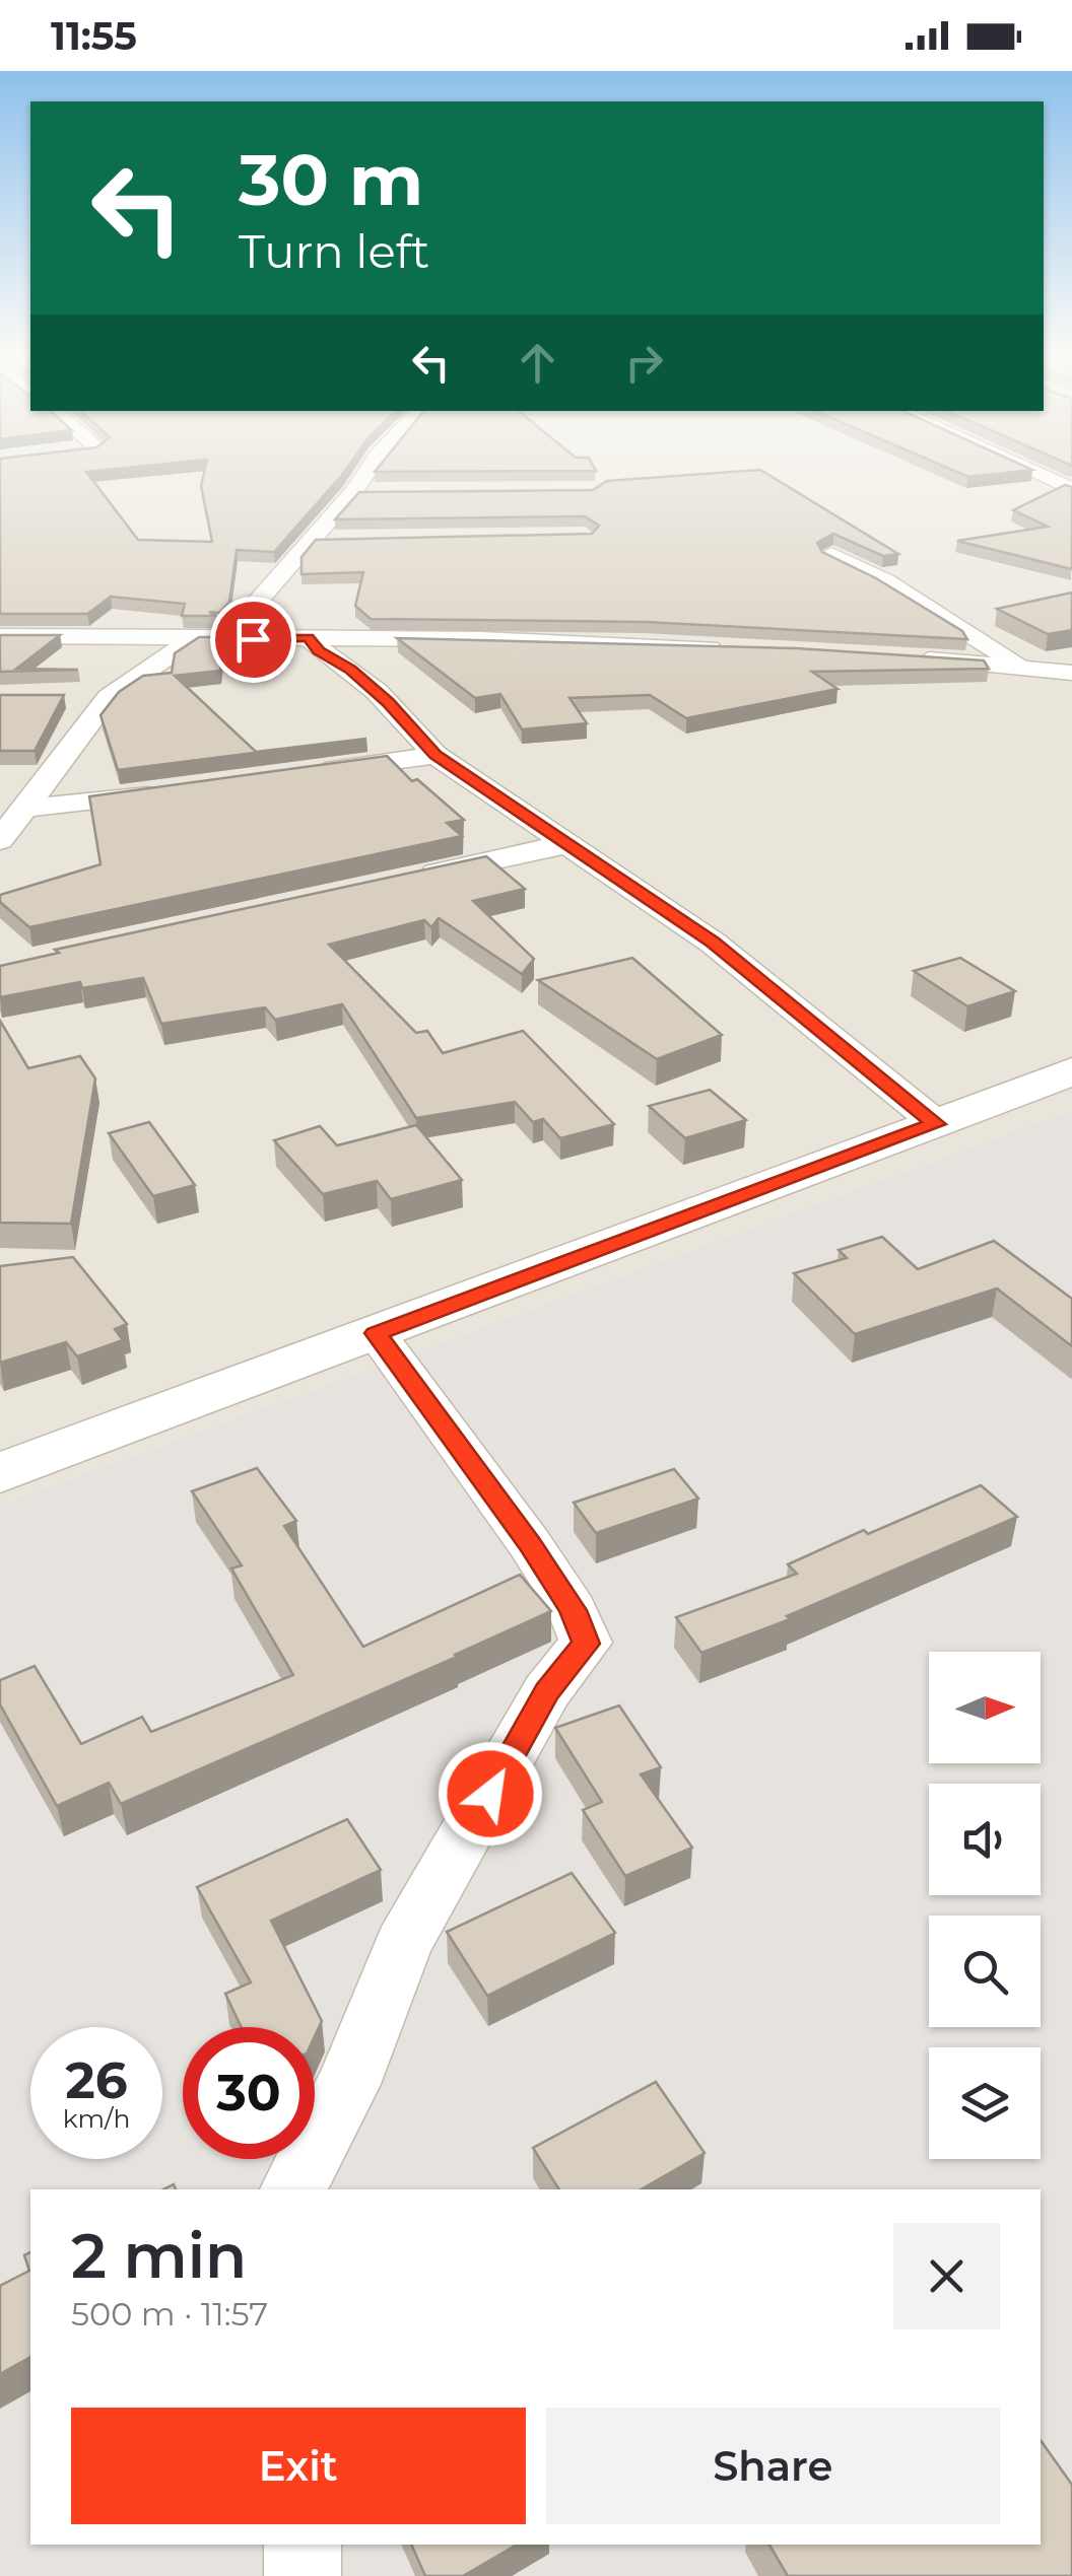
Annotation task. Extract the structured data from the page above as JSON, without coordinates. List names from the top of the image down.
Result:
{
  "north": "right",
  "page": {
    "status": "11:55",
    "turn": ["30 m", "Turn left"],
    "speed": "26 km/h",
    "limit": "30",
    "heading": ["2 min", "500 m · 11:57"],
    "buttons": ["Exit", "Share"]
  }
}
